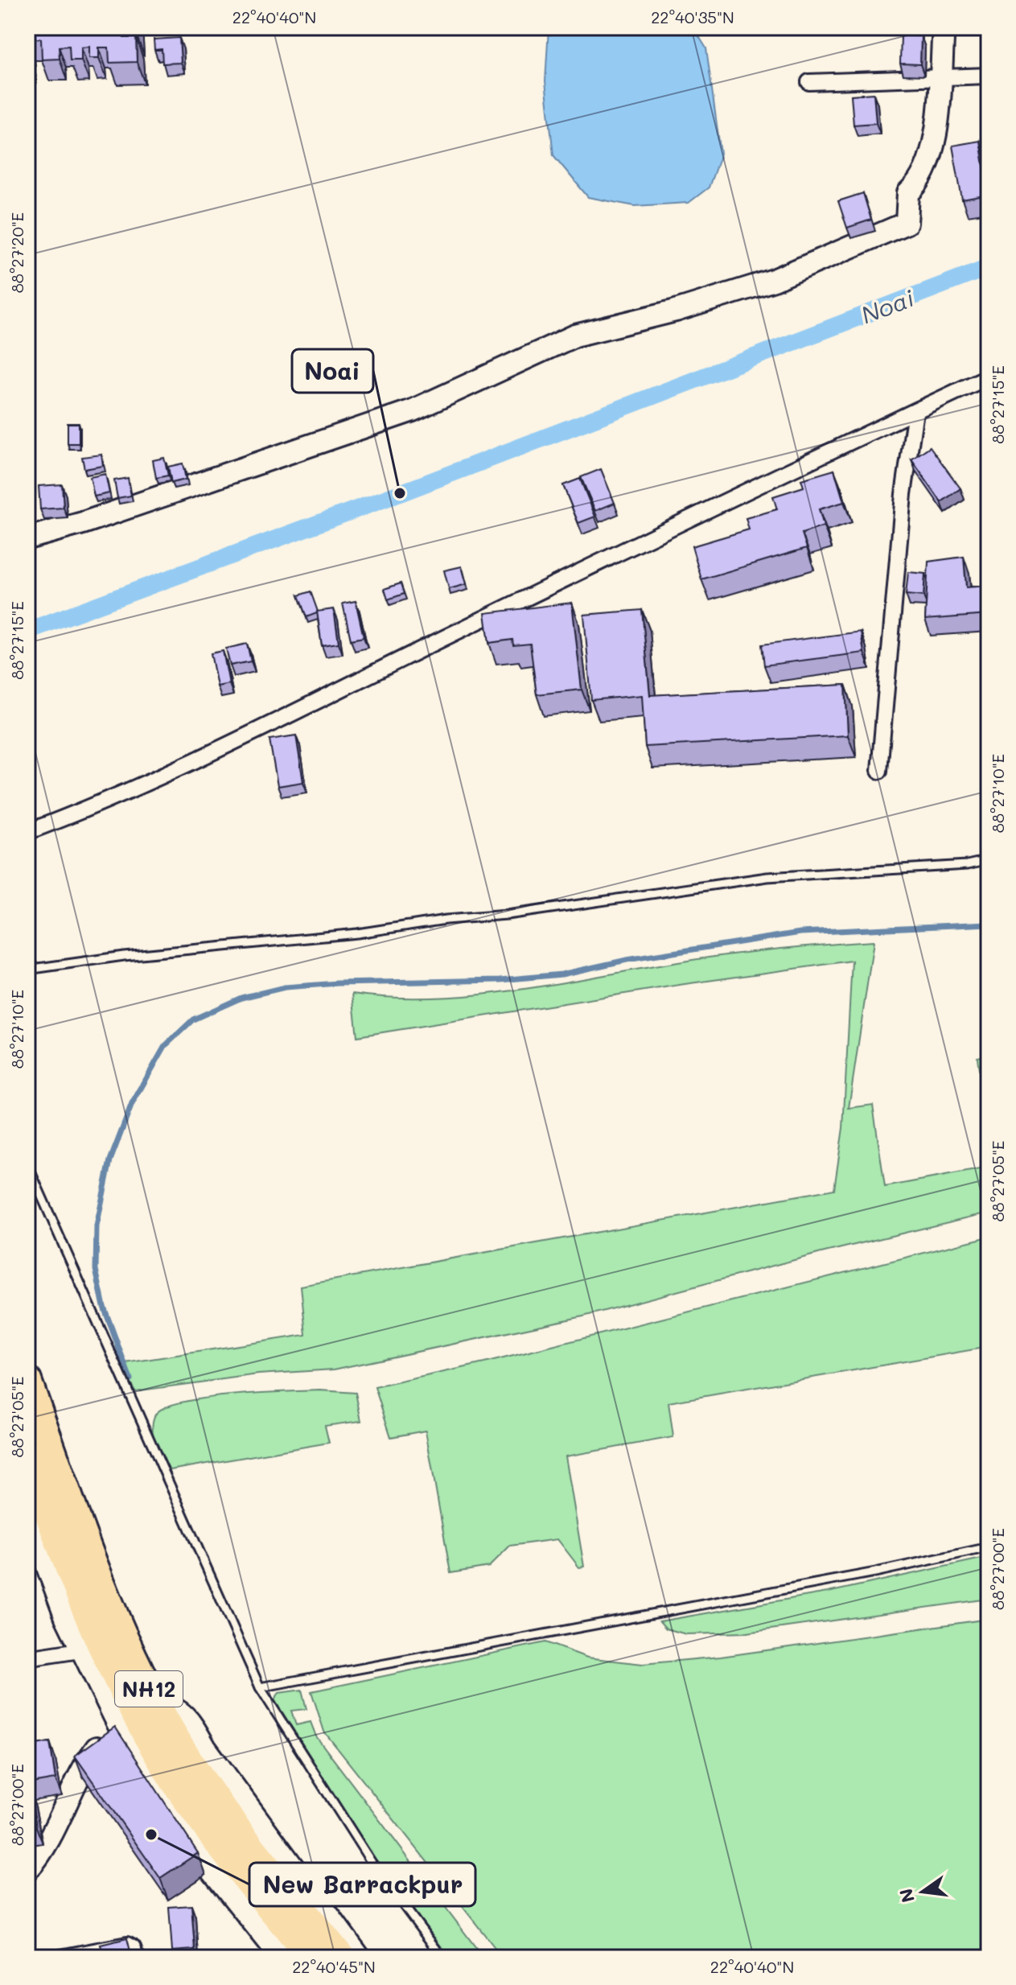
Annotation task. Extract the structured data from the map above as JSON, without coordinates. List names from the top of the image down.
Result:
{
  "streets": {
    "highway": ["NH12"]
  },
  "water": ["Noai"],
  "places": ["Noai", "New Barrackpur"],
  "north": "left",
  "coordinates": [
    "22°40'40\"N",
    "22°40'35\"N",
    "88°27'20\"E",
    "88°27'15\"E",
    "88°27'10\"E",
    "88°27'05\"E",
    "88°27'00\"E",
    "22°40'45\"N"
  ]
}
